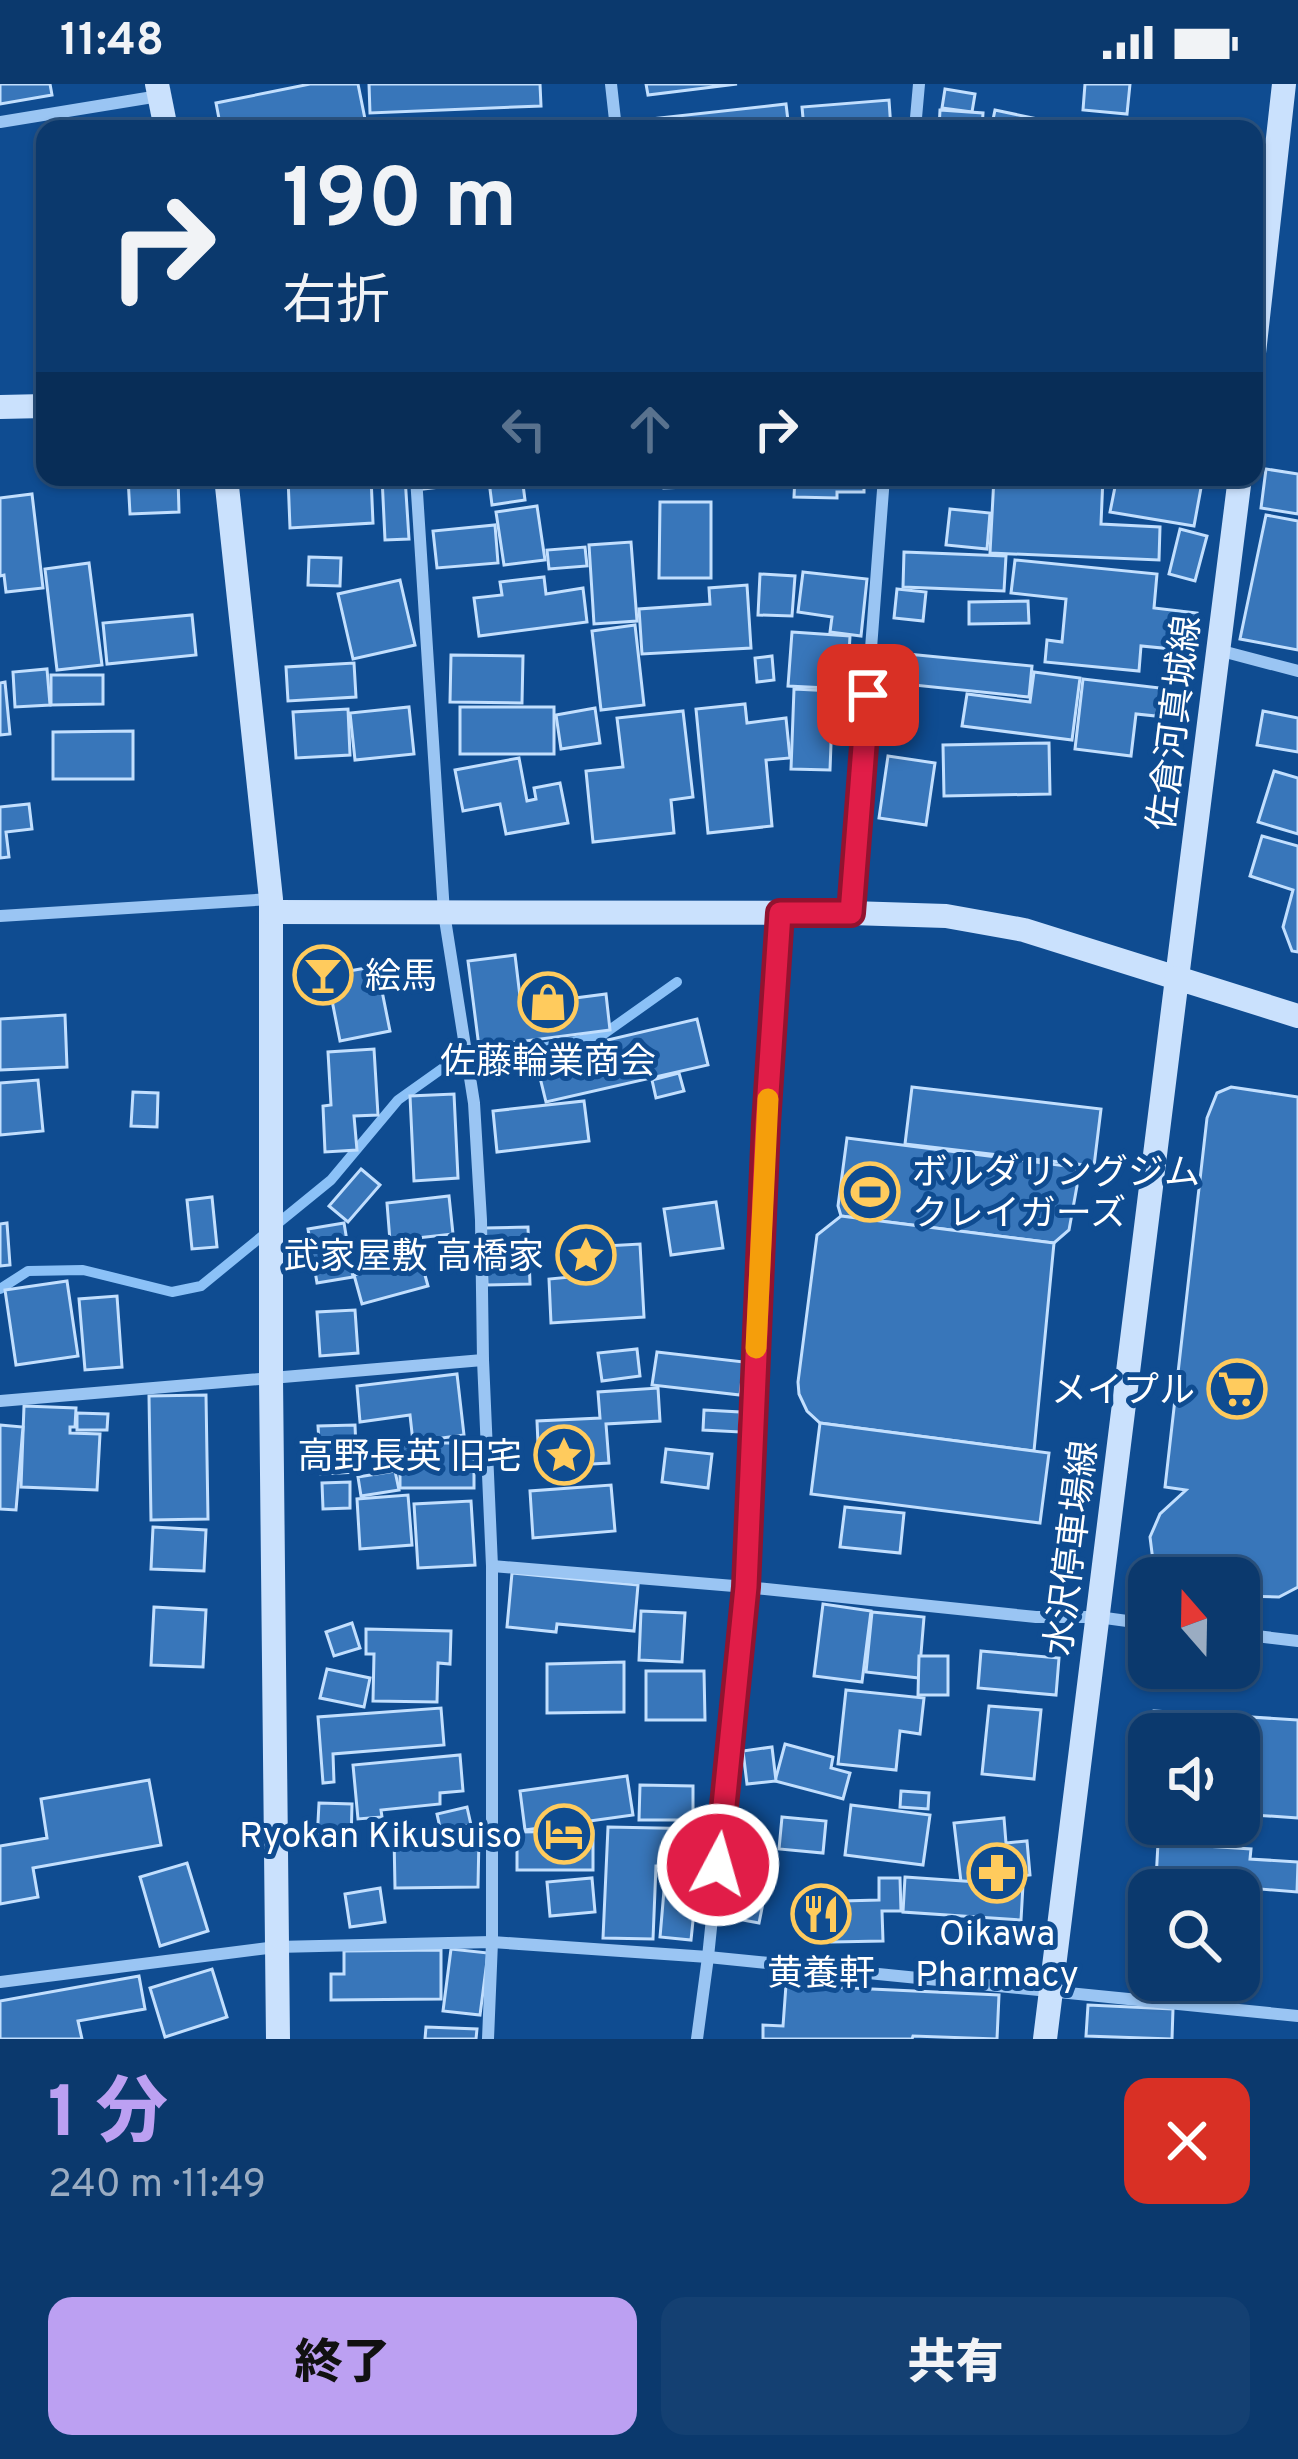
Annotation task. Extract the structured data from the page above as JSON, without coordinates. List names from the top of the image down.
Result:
{
  "streets": {
    "street": ["佐倉河真城線", "水沢停車場線"]
  },
  "crossings": [
    ["佐倉河真城線", "水沢停車場線"]
  ],
  "places": {
    "bar": ["絵馬"],
    "shop": ["佐藤輪業商会"],
    "sports": ["ボルダリングジム クレイガーズ"],
    "place": ["武家屋敷 高橋家", "高野長英 旧宅"],
    "supermarket": ["メイプル"],
    "hotel": ["Ryokan Kikusuiso"],
    "pharmacy": ["Oikawa Pharmacy"],
    "restaurant": ["黄養軒"]
  },
  "north": "top",
  "page": {
    "status": "11:48",
    "turn": ["190 m", "右折"],
    "heading": ["1 分", "240 m · 11:49"],
    "buttons": ["終了", "共有"]
  }
}
